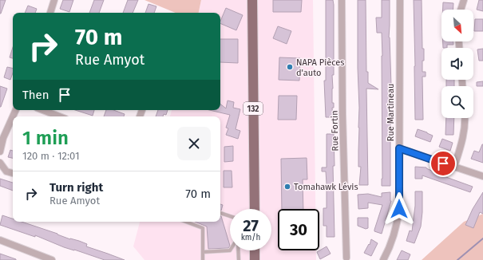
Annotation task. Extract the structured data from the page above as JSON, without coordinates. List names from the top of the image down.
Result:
{
  "streets": {
    "main road": ["132"],
    "street": ["Rue Martineau", "Rue Fortin"]
  },
  "places": ["NAPA Pièces d'auto", "Tomahawk Lévis"],
  "north": "bottom right",
  "page": {
    "turn": ["70 m", "Rue Amyot"],
    "then": "Then",
    "heading": ["1 min", "120 m · 12:01"],
    "list": [
      {
        "name": "Turn right",
        "note": "Rue Amyot",
        "value": "70 m"
      }
    ],
    "speed": "27 km/h",
    "limit": "30"
  }
}
